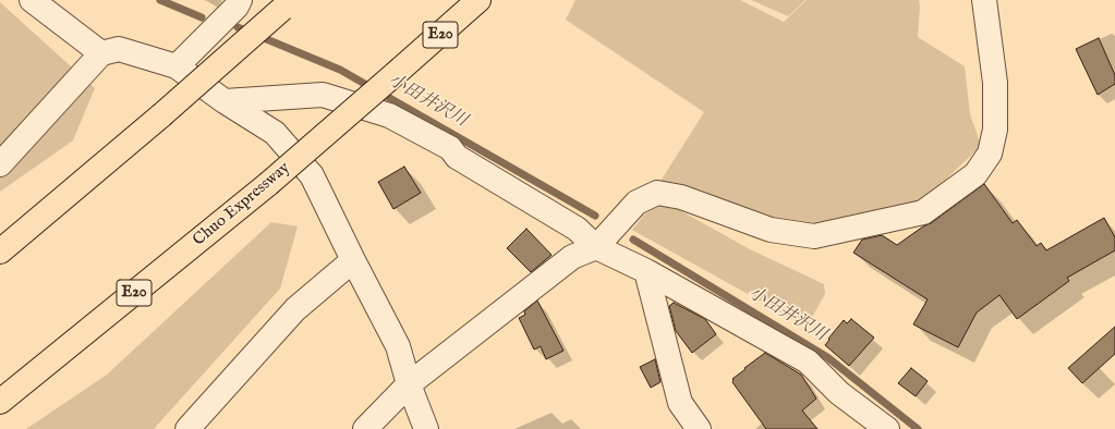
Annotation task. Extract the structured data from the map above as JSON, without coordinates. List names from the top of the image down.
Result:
{
  "streets": {
    "highway": ["E20", "Chuo Expressway"]
  },
  "water": ["小田井沢川"]
}
